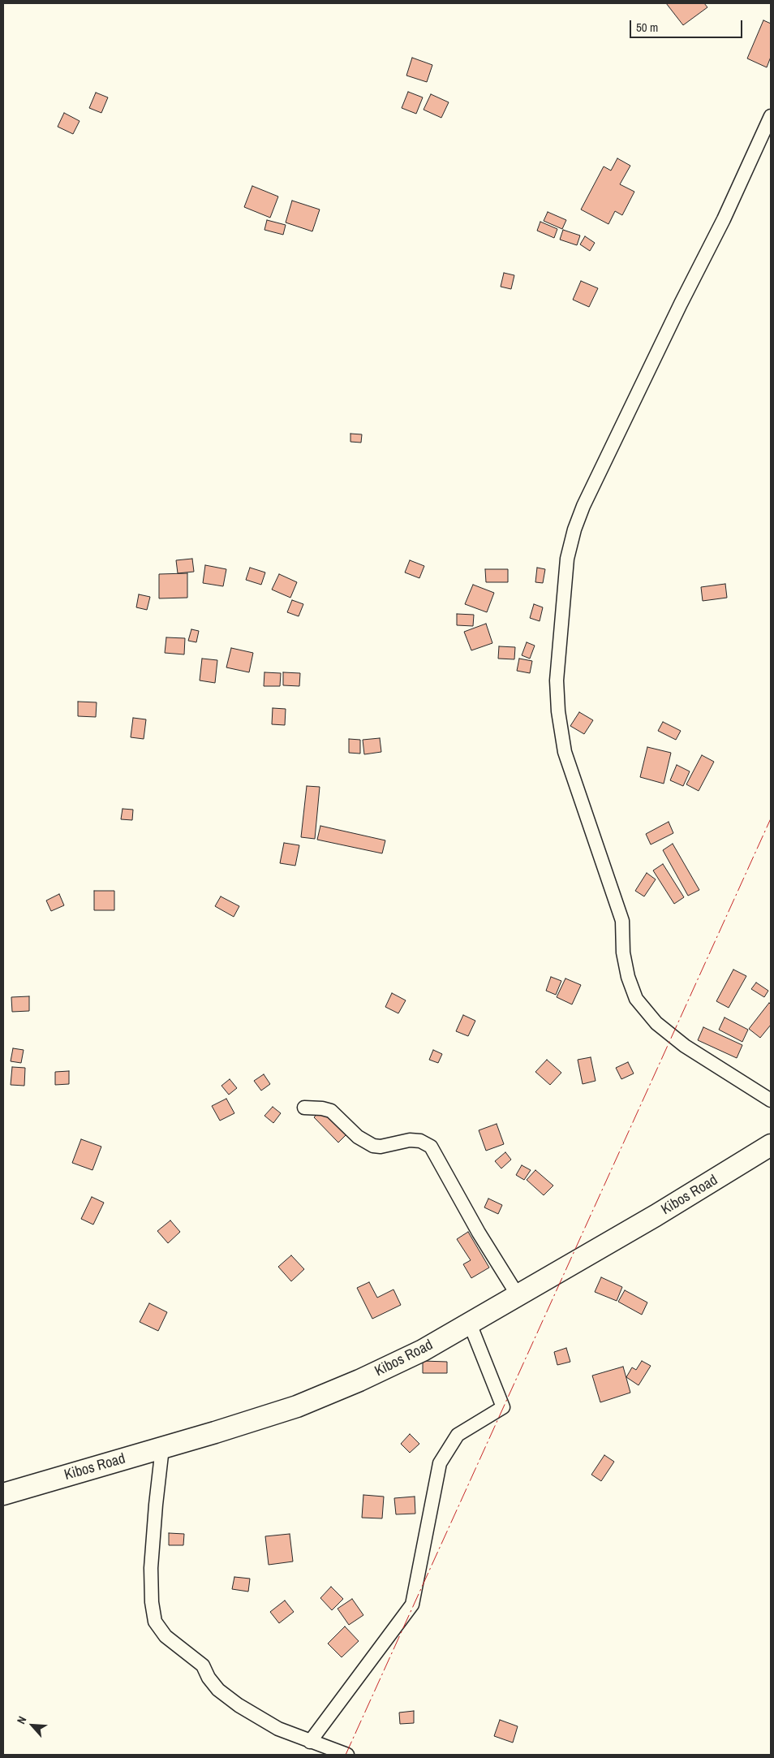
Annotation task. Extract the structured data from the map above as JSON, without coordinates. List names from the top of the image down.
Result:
{
  "streets": {
    "main road": ["Kibos Road"]
  },
  "scale_bar": "50 m",
  "north": "top left"
}
